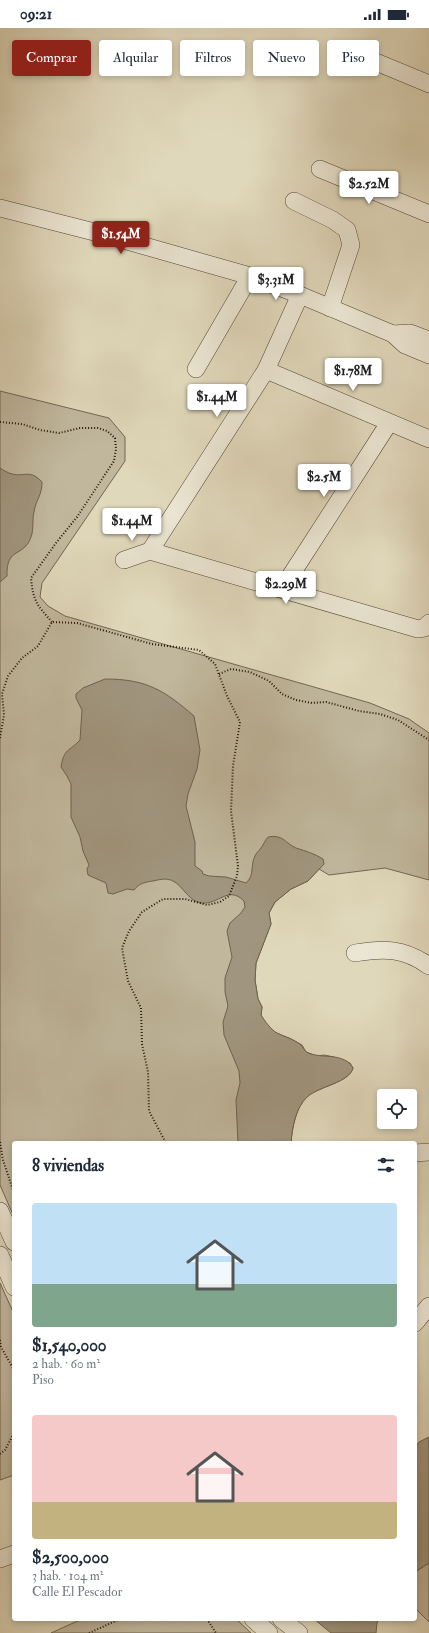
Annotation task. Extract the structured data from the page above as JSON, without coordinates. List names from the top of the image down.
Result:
{
  "page": {
    "status": "09:21",
    "chip": [
      "Comprar",
      "Alquilar",
      "Filtros",
      "Nuevo",
      "Piso"
    ],
    "price": [
      "$2.52M",
      "$1.54M",
      "$3.31M",
      "$1.78M",
      "$1.44M",
      "$2.5M",
      "$1.44M",
      "$2.29M"
    ],
    "heading": "8 viviendas",
    "list": [
      {
        "name": "$1,540,000",
        "note": "2 hab. · 60 m² · Piso"
      },
      {
        "name": "$2,500,000",
        "note": "3 hab. · 104 m² · Calle El Pescador"
      }
    ]
  }
}
